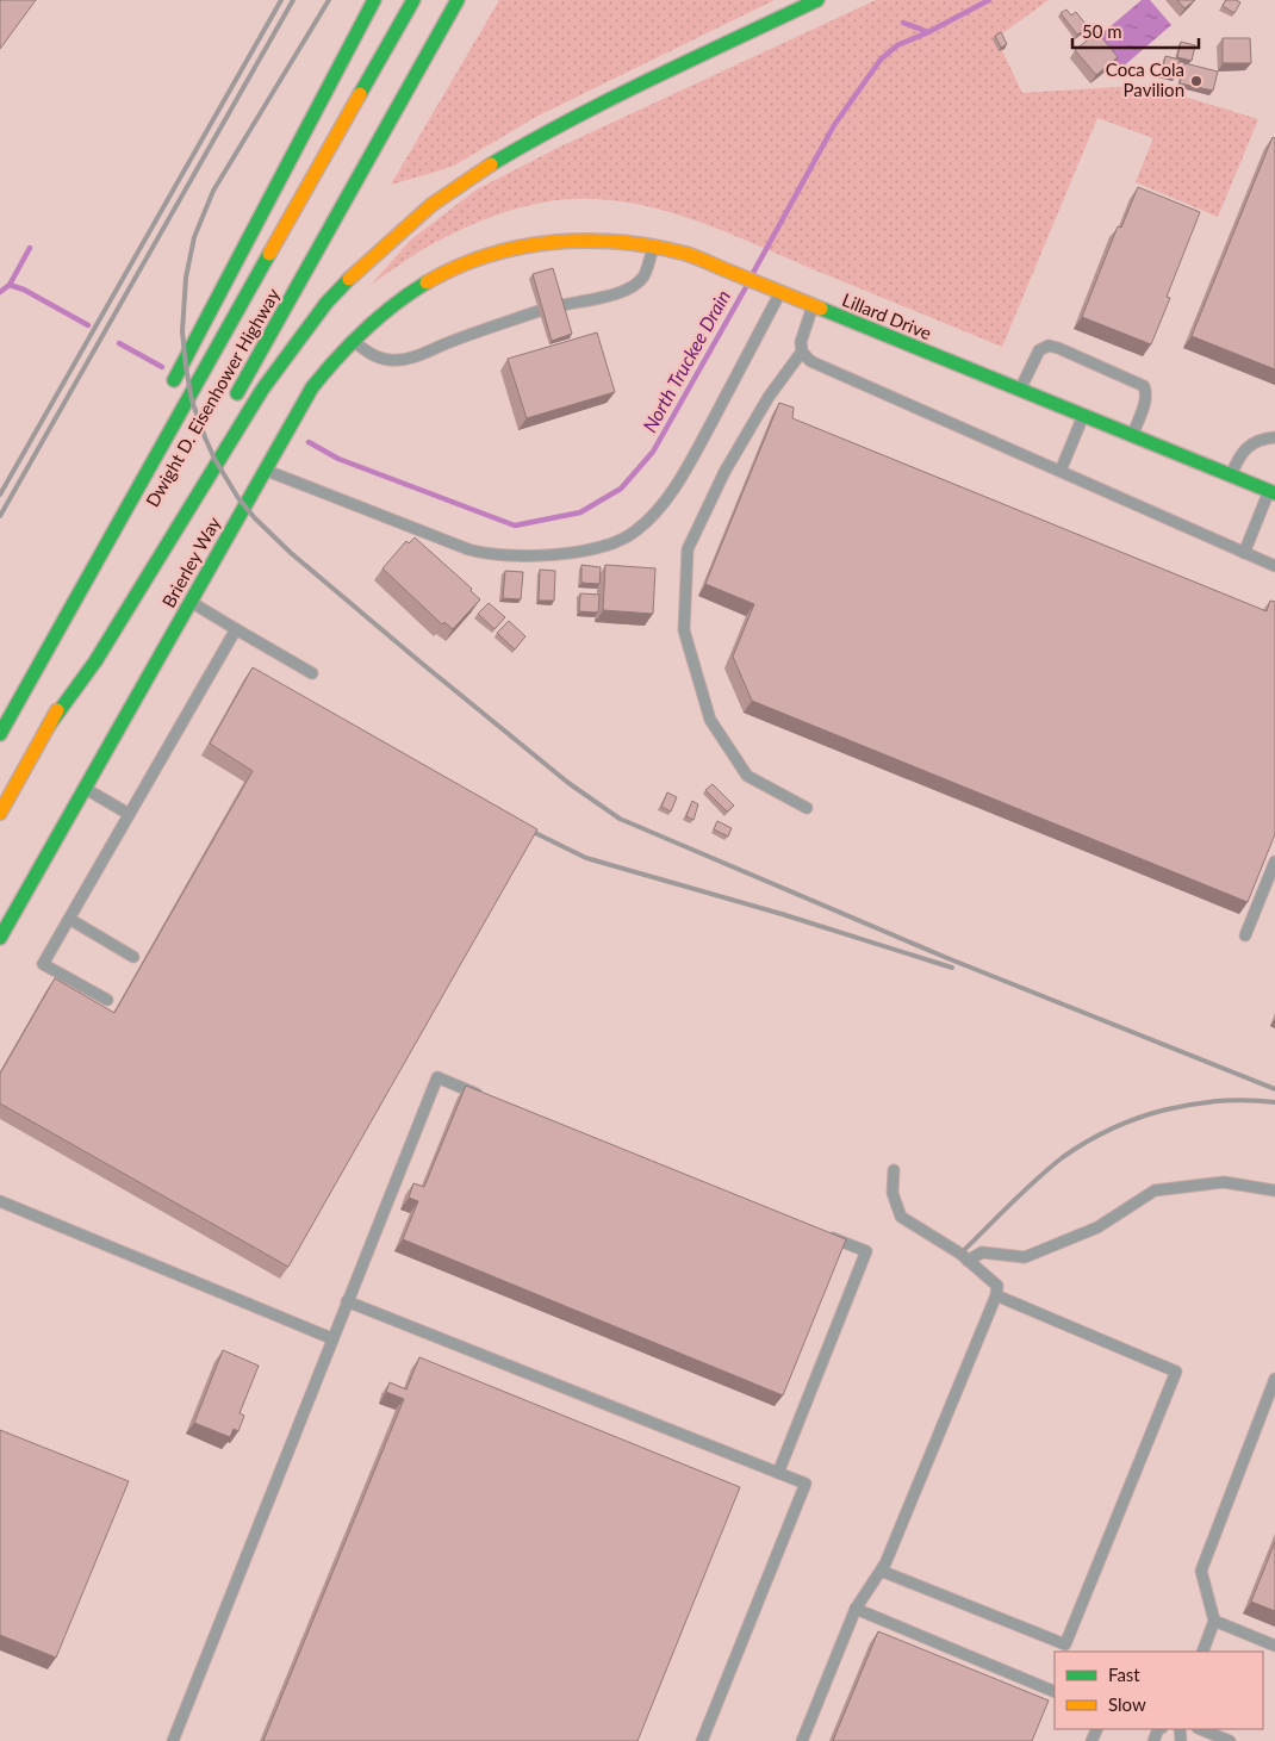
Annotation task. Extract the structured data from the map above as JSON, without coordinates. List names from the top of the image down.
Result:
{
  "streets": {
    "main road": ["Lillard Drive", "Dwight D. Eisenhower Highway", "Brierley Way"]
  },
  "crossings": [
    ["Lillard Drive", "Brierley Way"]
  ],
  "water": ["North Truckee Drain"],
  "places": ["Coca Cola Pavilion"],
  "legend": ["Fast", "Slow"],
  "scale_bar": "50 m"
}
